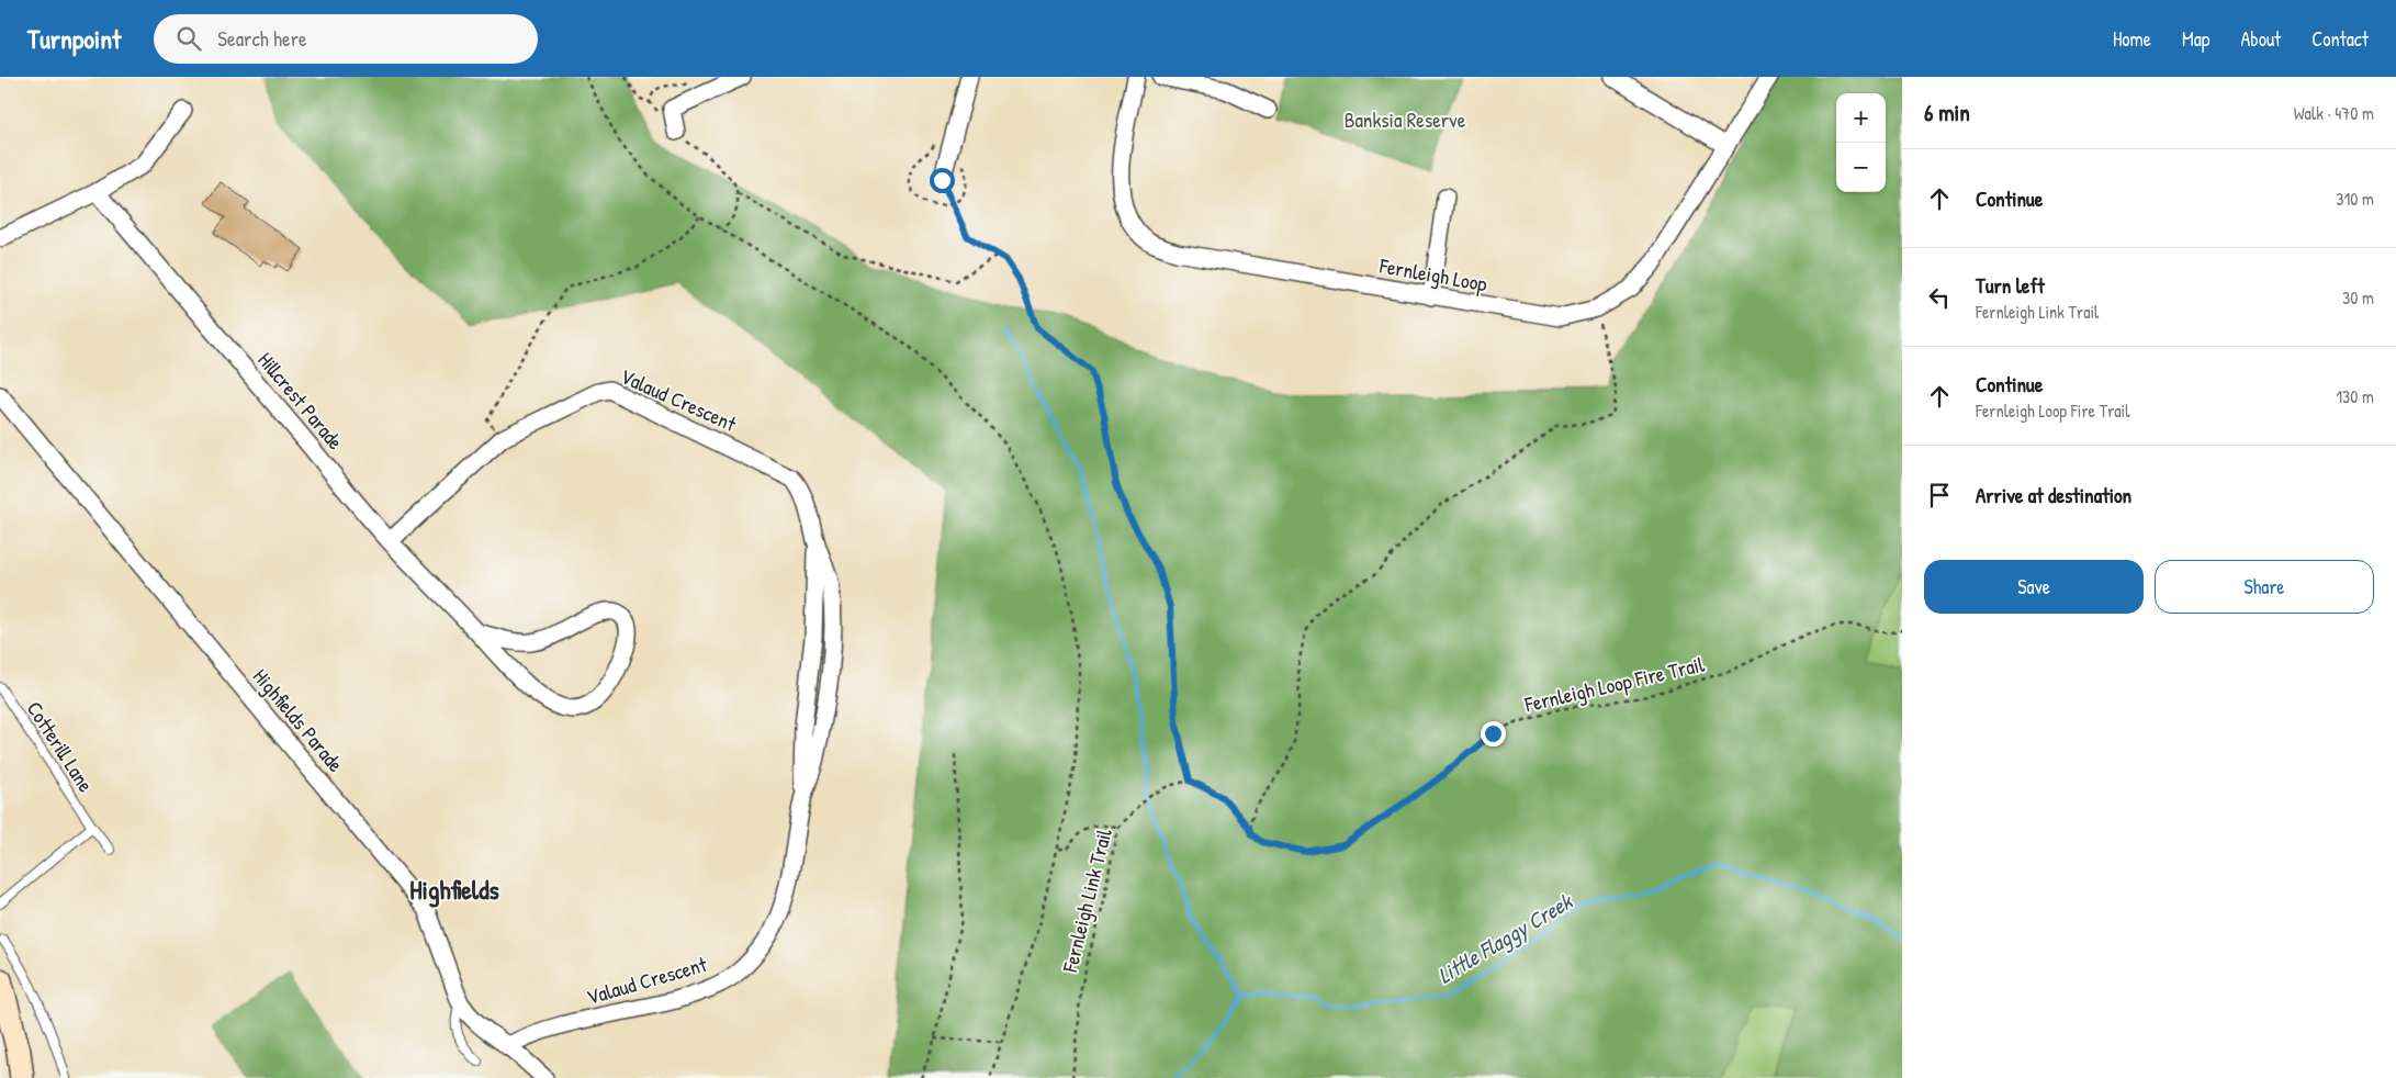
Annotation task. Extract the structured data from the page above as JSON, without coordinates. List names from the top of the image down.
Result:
{
  "streets": {
    "street": [
      "Fernleigh Loop",
      "Valaud Crescent",
      "Hillcrest Parade",
      "Highfields Parade"
    ],
    "lane": ["Cotterill Lane"],
    "path": ["Fernleigh Loop Fire Trail", "Fernleigh Link Trail"]
  },
  "crossings": [
    ["Valaud Crescent", "Hillcrest Parade"],
    ["Valaud Crescent", "Highfields Parade"]
  ],
  "districts": ["Highfields"],
  "water": ["Little Flaggy Creek"],
  "parks": ["Banksia Reserve"],
  "page": {
    "header": "Turnpoint",
    "search": "Search here",
    "nav": [
      "Home",
      "Map",
      "About",
      "Contact"
    ],
    "heading": ["6 min", "Walk · 470 m"],
    "map_buttons": ["+", "−"],
    "list": [
      ["Continue", "310 m"],
      ["Turn left", "Fernleigh Link Trail", "30 m"],
      ["Continue", "Fernleigh Loop Fire Trail", "130 m"],
      "Arrive at destination"
    ],
    "buttons": ["Save", "Share"]
  }
}
